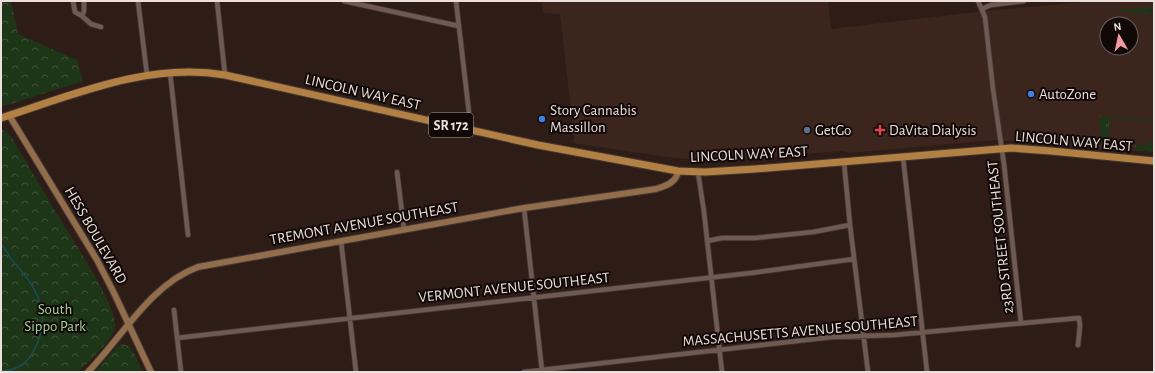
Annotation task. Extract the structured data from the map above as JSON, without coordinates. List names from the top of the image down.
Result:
{
  "streets": {
    "main road": ["LINCOLN WAY EAST", "SR 172"],
    "street": [
      "TREMONT AVENUE SOUTHEAST",
      "HESS BOULEVARD",
      "23RD STREET SOUTHEAST",
      "VERMONT AVENUE SOUTHEAST",
      "MASSACHUSETTS AVENUE SOUTHEAST"
    ]
  },
  "crossings": [
    ["LINCOLN WAY EAST", "TREMONT AVENUE SOUTHEAST"],
    ["LINCOLN WAY EAST", "HESS BOULEVARD"],
    ["LINCOLN WAY EAST", "23RD STREET SOUTHEAST"],
    ["TREMONT AVENUE SOUTHEAST", "HESS BOULEVARD"],
    ["23RD STREET SOUTHEAST", "MASSACHUSETTS AVENUE SOUTHEAST"]
  ],
  "parks": ["South Sippo Park"],
  "places": {
    "other": ["AutoZone", "Story Cannabis Massillon", "GetGo"],
    "health": ["DaVita Dialysis"]
  },
  "north": "top"
}
